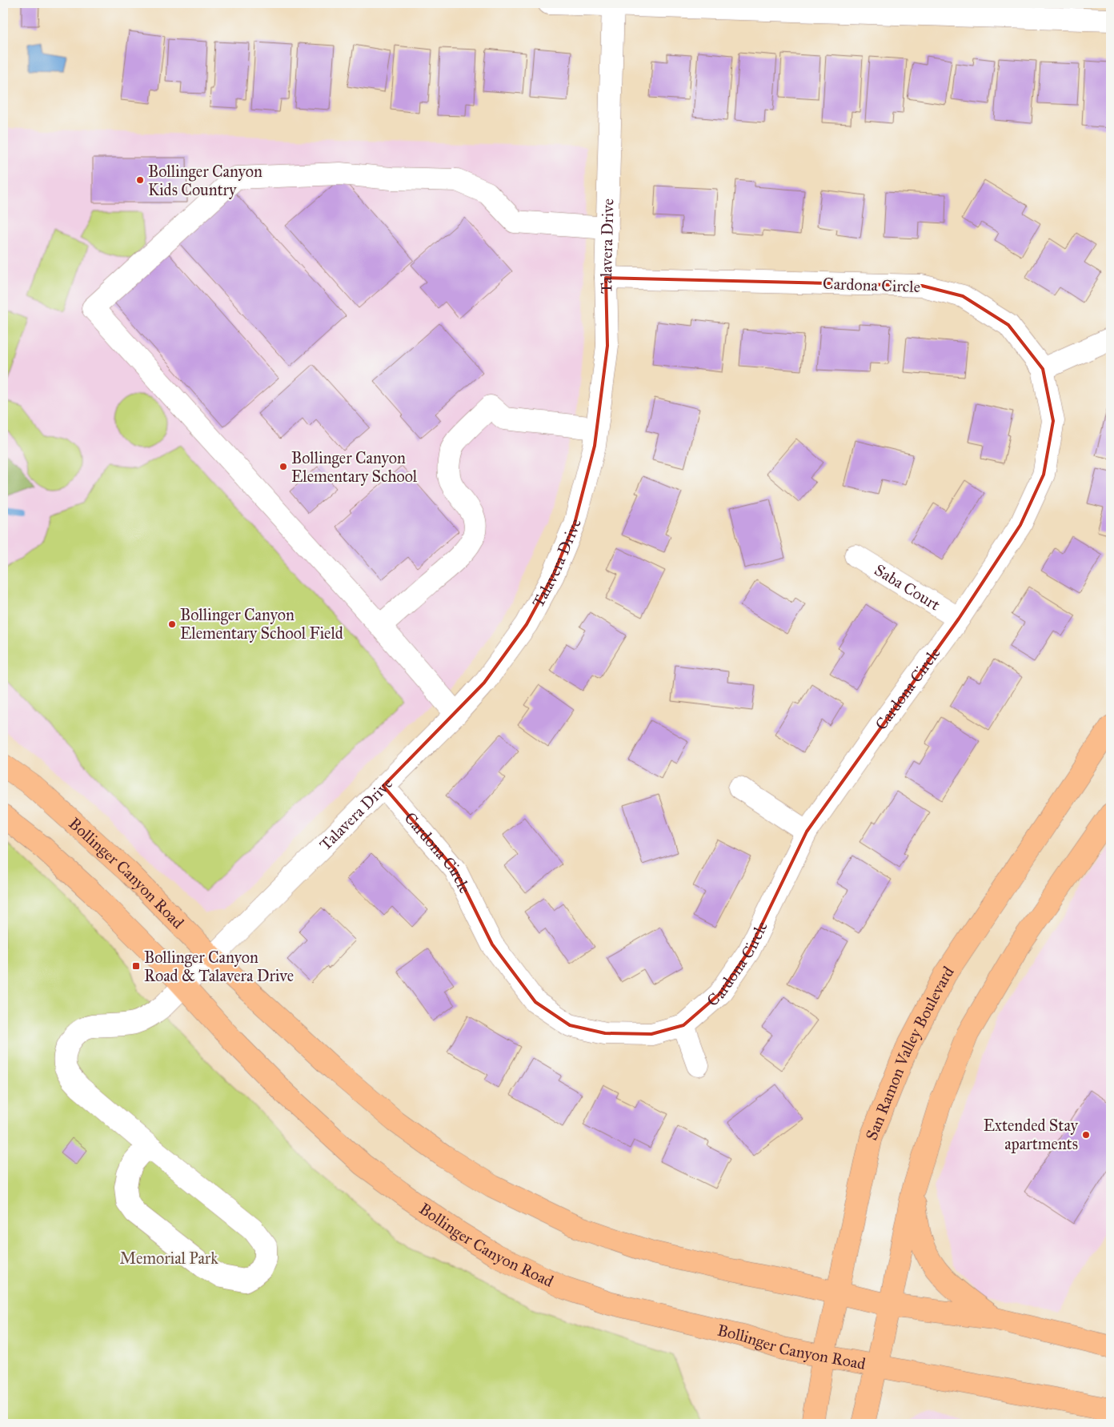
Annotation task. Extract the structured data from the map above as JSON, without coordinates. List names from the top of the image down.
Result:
{
  "streets": {
    "main road": ["Bollinger Canyon Road", "San Ramon Valley Boulevard"],
    "street": ["Talavera Drive", "Cardona Circle", "Saba Court"]
  },
  "crossings": [
    ["Talavera Drive", "Cardona Circle"],
    ["Talavera Drive", "Bollinger Canyon Road"],
    ["Cardona Circle", "Saba Court"],
    ["Bollinger Canyon Road", "San Ramon Valley Boulevard"]
  ],
  "parks": ["Memorial Park"],
  "places": {
    "other": [
      "Bollinger Canyon Kids Country",
      "Bollinger Canyon Elementary School",
      "Bollinger Canyon Elementary School Field",
      "Extended Stay apartments"
    ],
    "transit": ["Bollinger Canyon Road & Talavera Drive"]
  }
}
